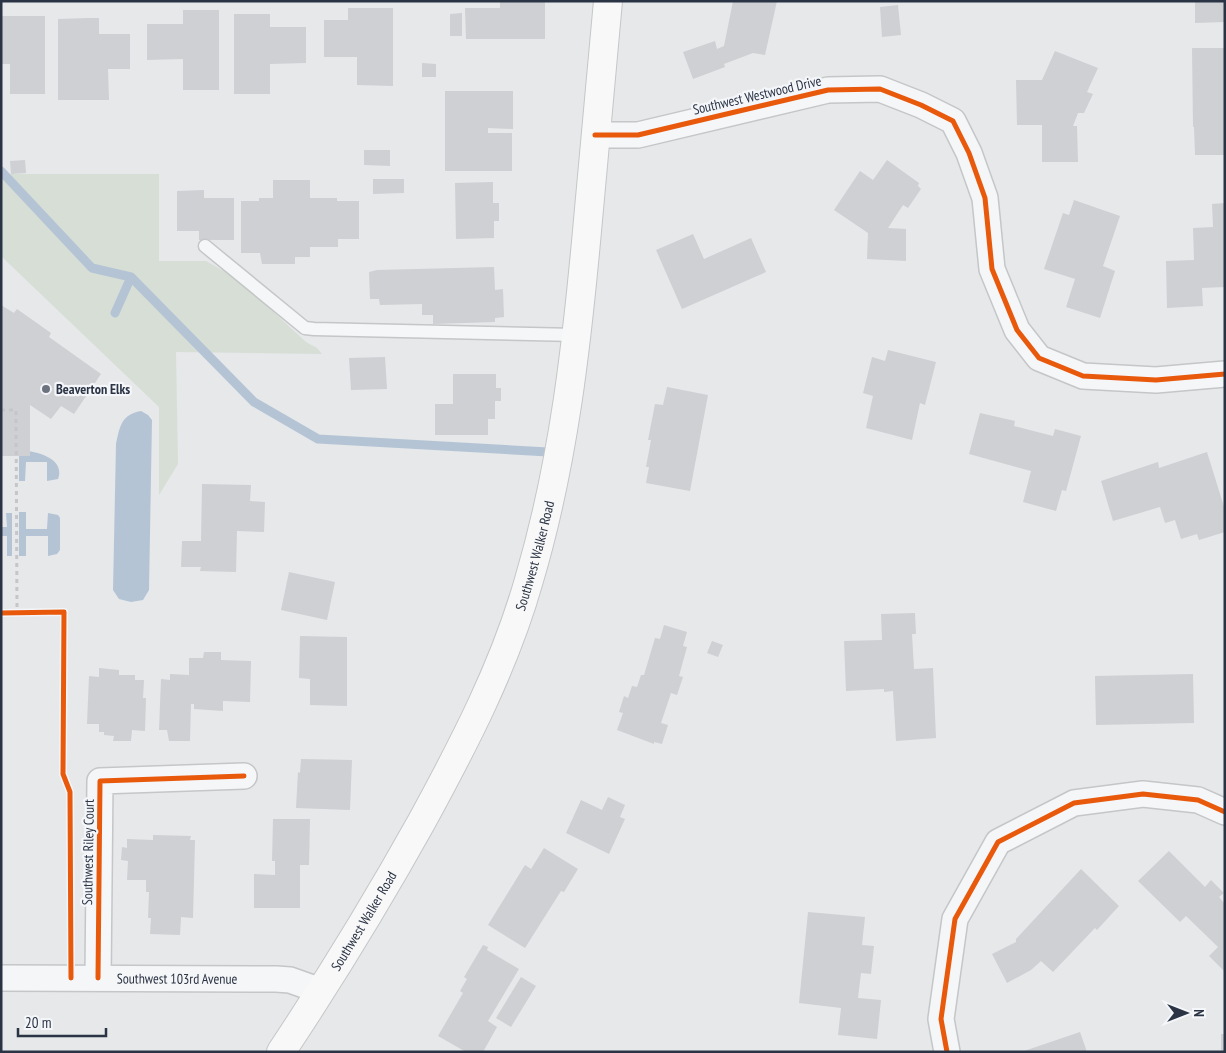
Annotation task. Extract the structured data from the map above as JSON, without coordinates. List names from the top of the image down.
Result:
{
  "streets": {
    "main road": ["Southwest Walker Road"],
    "street": ["Southwest Westwood Drive", "Southwest Riley Court", "Southwest 103rd Avenue"]
  },
  "crossings": [
    ["Southwest Westwood Drive", "Southwest Walker Road"],
    ["Southwest Walker Road", "Southwest 103rd Avenue"],
    ["Southwest Riley Court", "Southwest 103rd Avenue"]
  ],
  "places": ["Beaverton Elks"],
  "scale_bar": "20 m",
  "north": "right"
}
